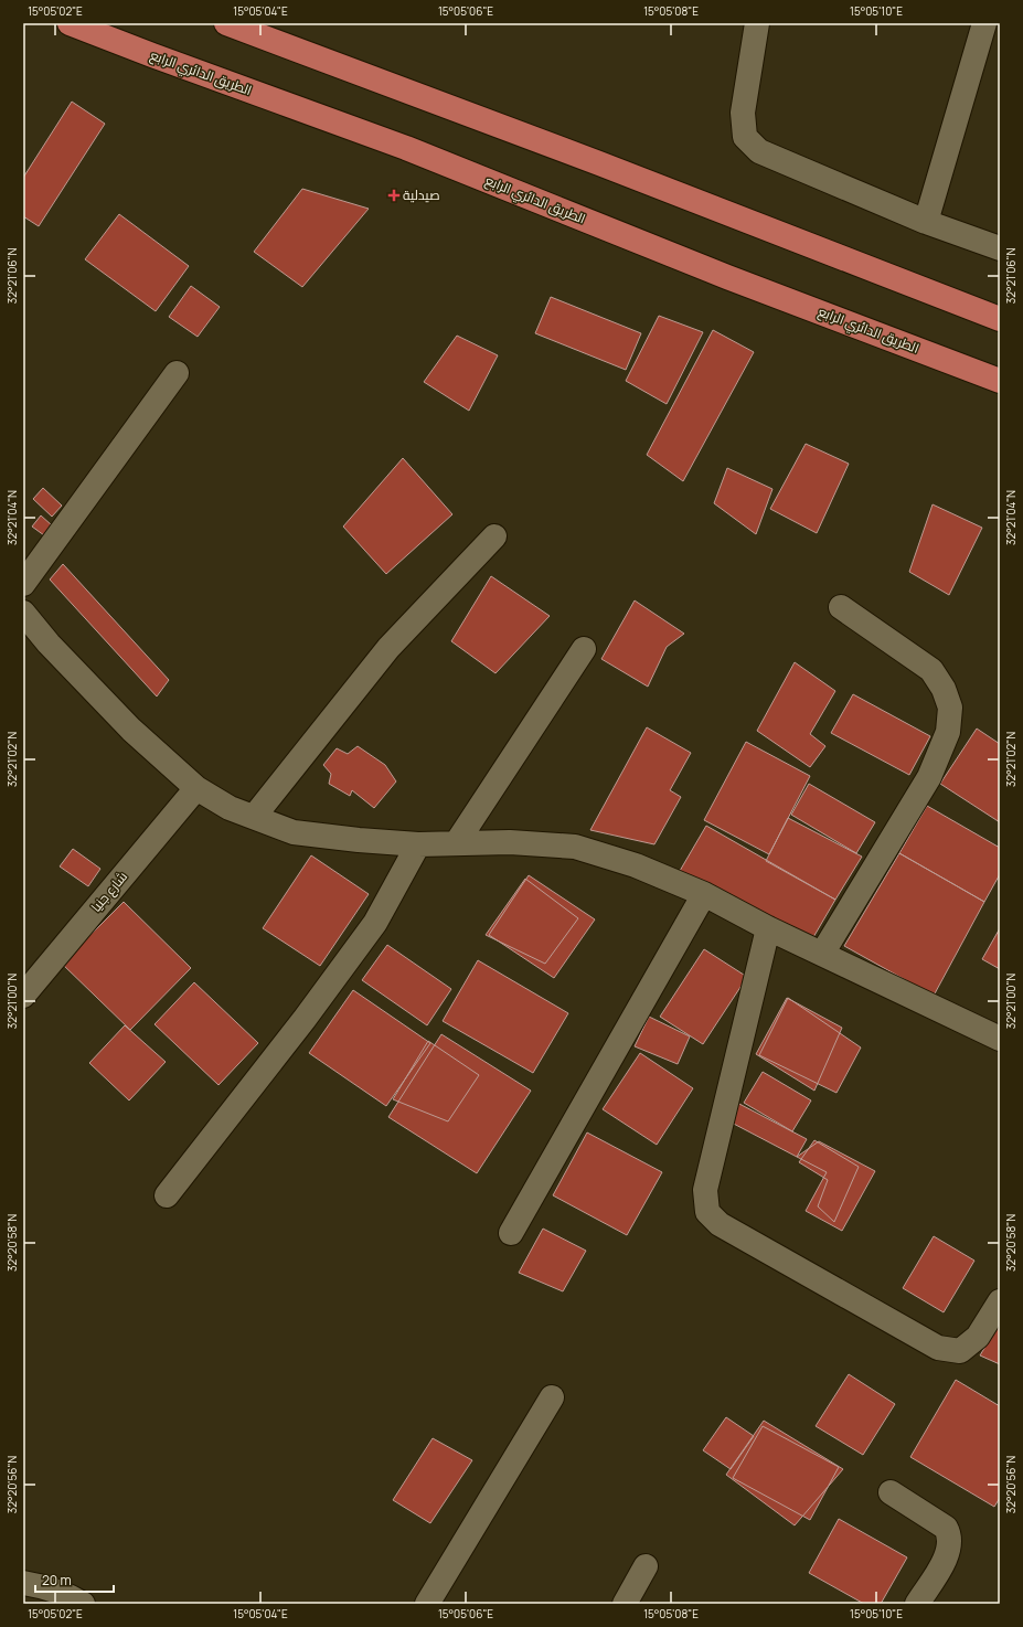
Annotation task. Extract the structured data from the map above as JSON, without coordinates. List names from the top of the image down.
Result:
{
  "streets": {
    "main road": ["الطريق الدائري الرابع"],
    "street": ["شارع جنيا"]
  },
  "places": {
    "health": ["صيدلية"]
  },
  "scale_bar": "20 m",
  "coordinates": [
    "15°05'02\"E",
    "15°05'04\"E",
    "15°05'06\"E",
    "15°05'08\"E",
    "15°05'10\"E",
    "32°21'06\"N",
    "32°21'04\"N",
    "32°21'02\"N",
    "32°21'00\"N",
    "32°20'58\"N",
    "32°20'56\"N"
  ]
}
